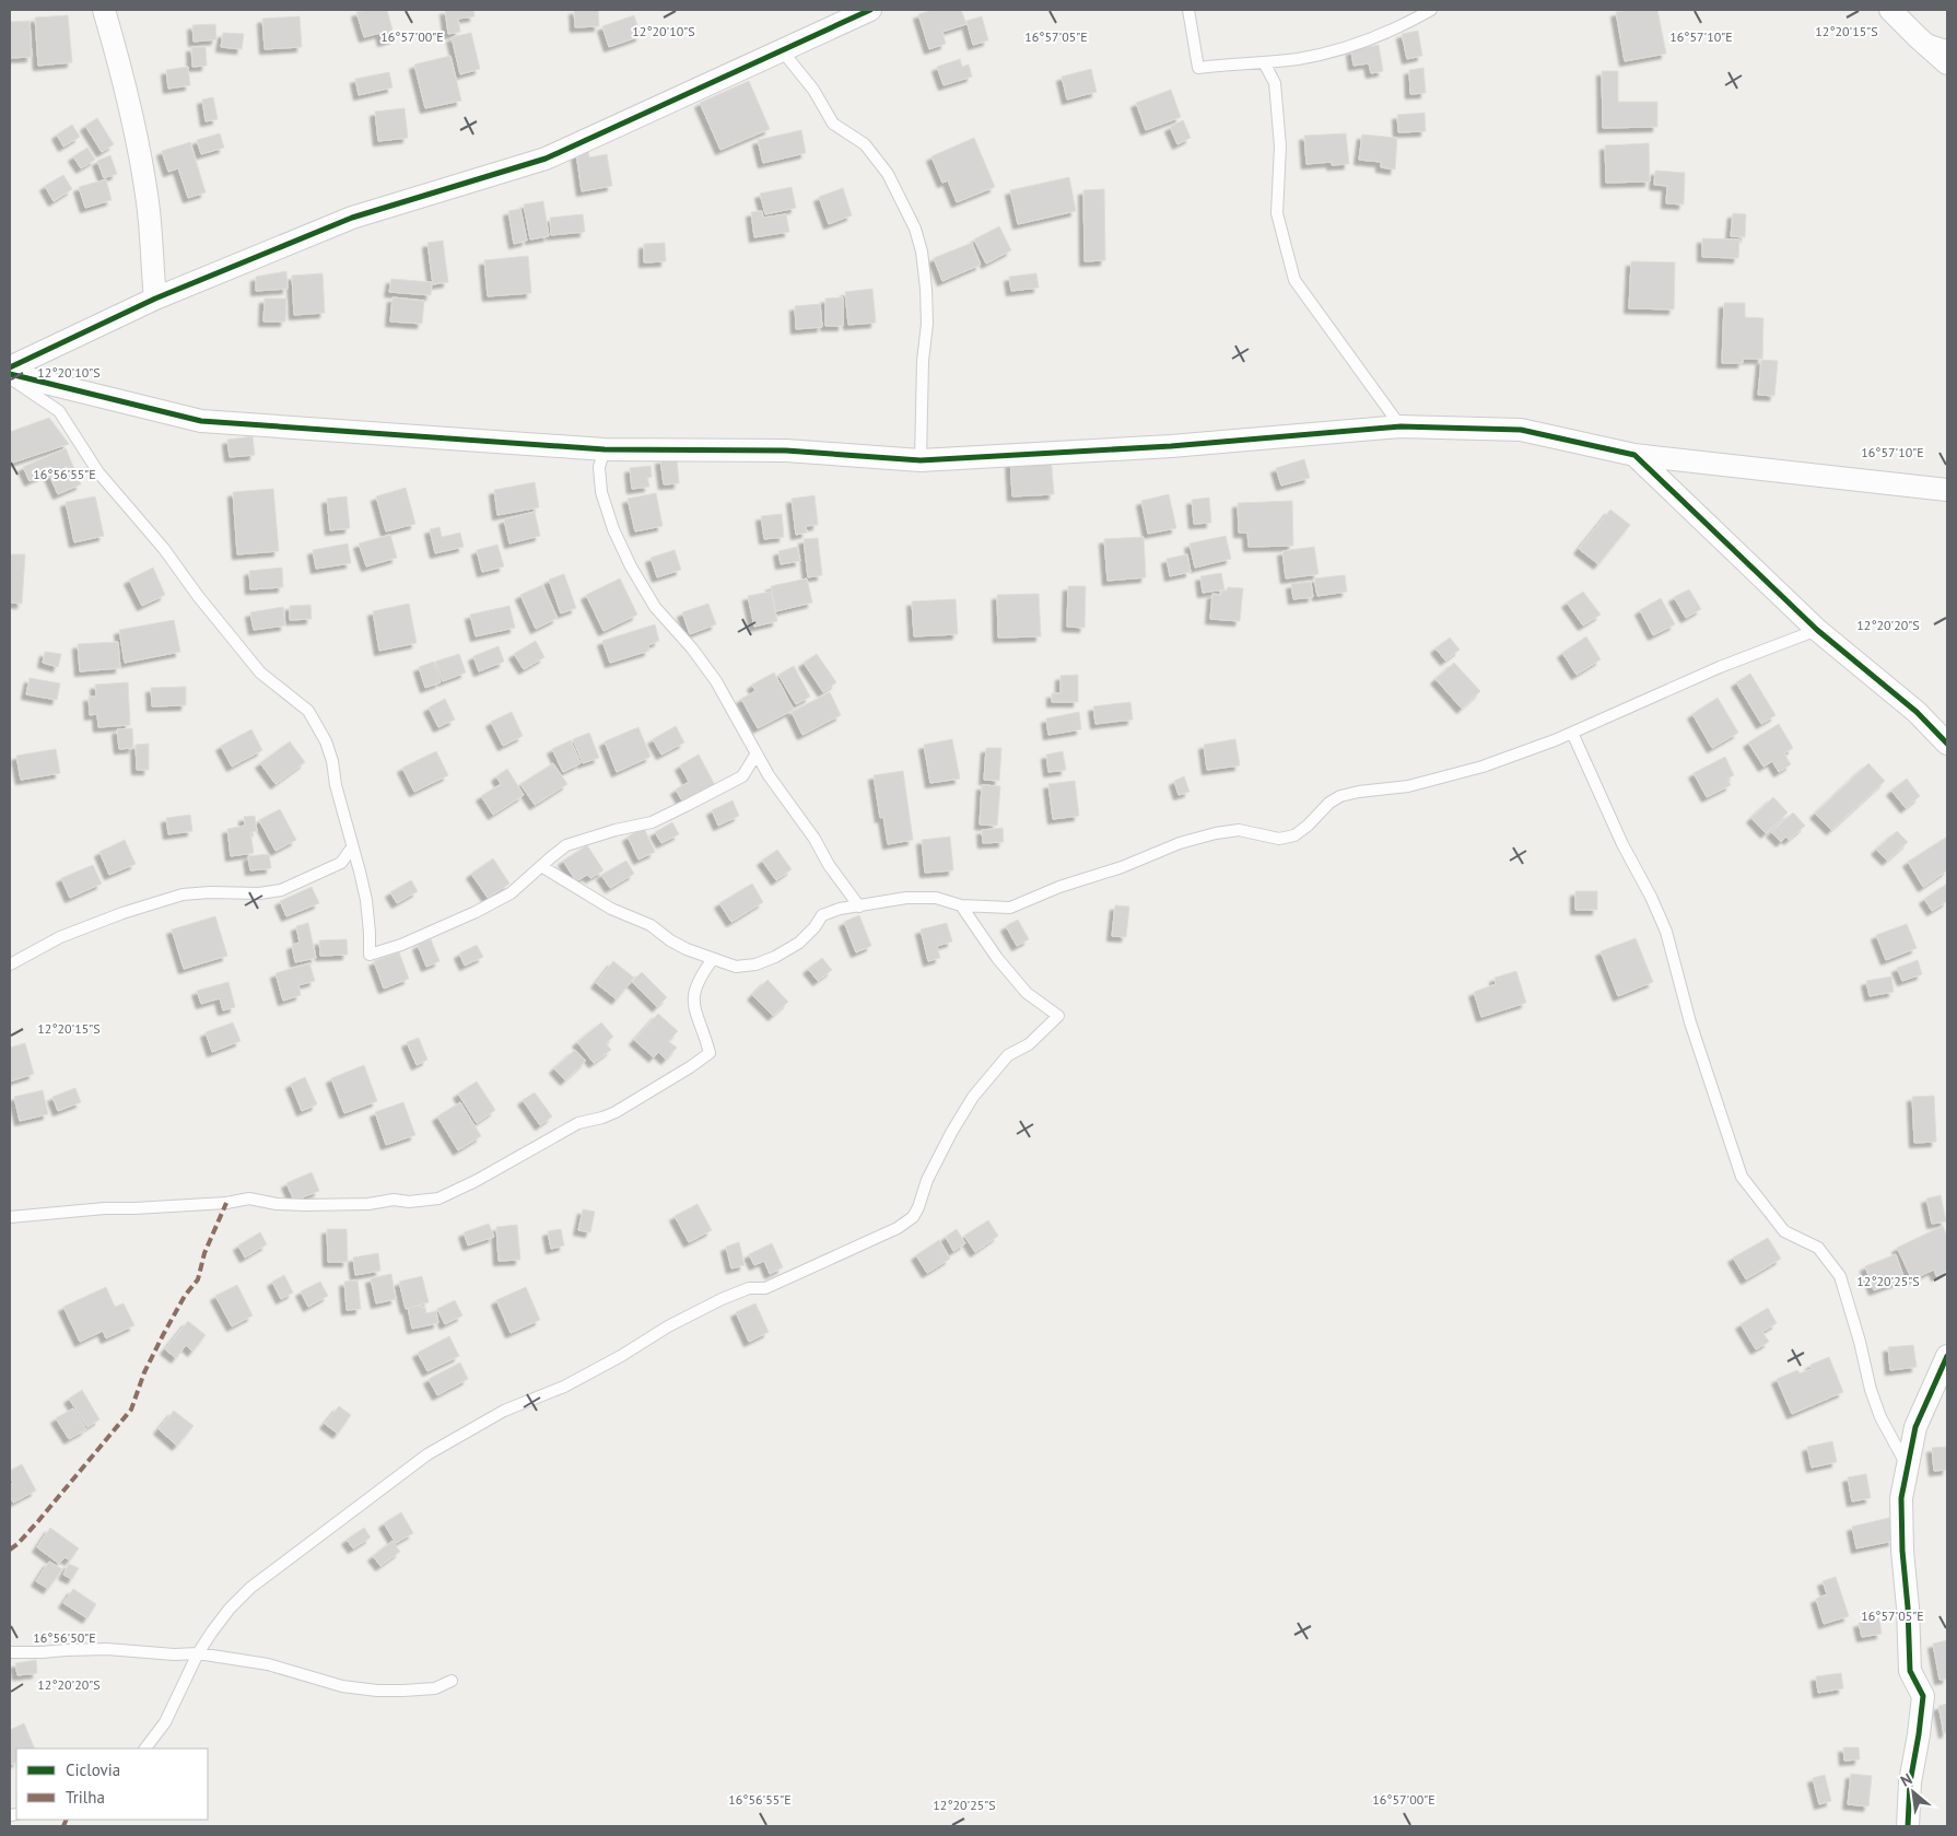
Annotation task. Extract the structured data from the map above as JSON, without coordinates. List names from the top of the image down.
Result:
{
  "legend": ["Ciclovia", "Trilha"],
  "north": "top left",
  "coordinates": [
    "12°20'10\"S",
    "12°20'15\"S",
    "16°57'00\"E",
    "16°57'05\"E",
    "16°57'10\"E",
    "16°56'55\"E",
    "12°20'20\"S",
    "12°20'25\"S",
    "16°56'50\"E"
  ]
}
